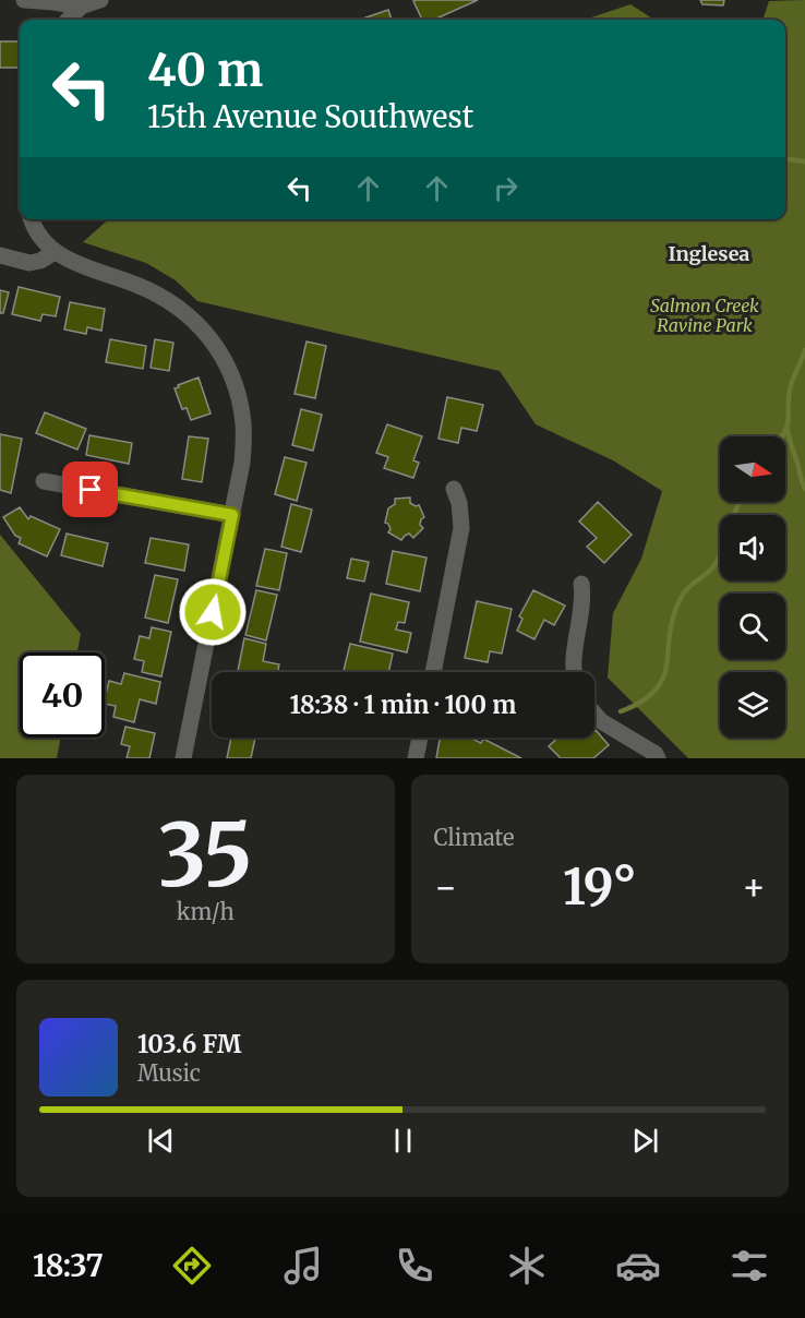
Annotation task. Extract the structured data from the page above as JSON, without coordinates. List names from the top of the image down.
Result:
{
  "districts": ["Inglesea"],
  "parks": ["Salmon Creek Ravine Park"],
  "north": "right",
  "page": {
    "turn": ["40 m", "15th Avenue Southwest"],
    "limit": "40",
    "trip": "18:38 · 1 min · 100 m",
    "tile": [
      ["35", "km/h"],
      "Climate"
    ],
    "heat": ["−", "19°", "+"],
    "song": ["103.6 FM", "Music"],
    "tabs": "18:37"
  }
}
